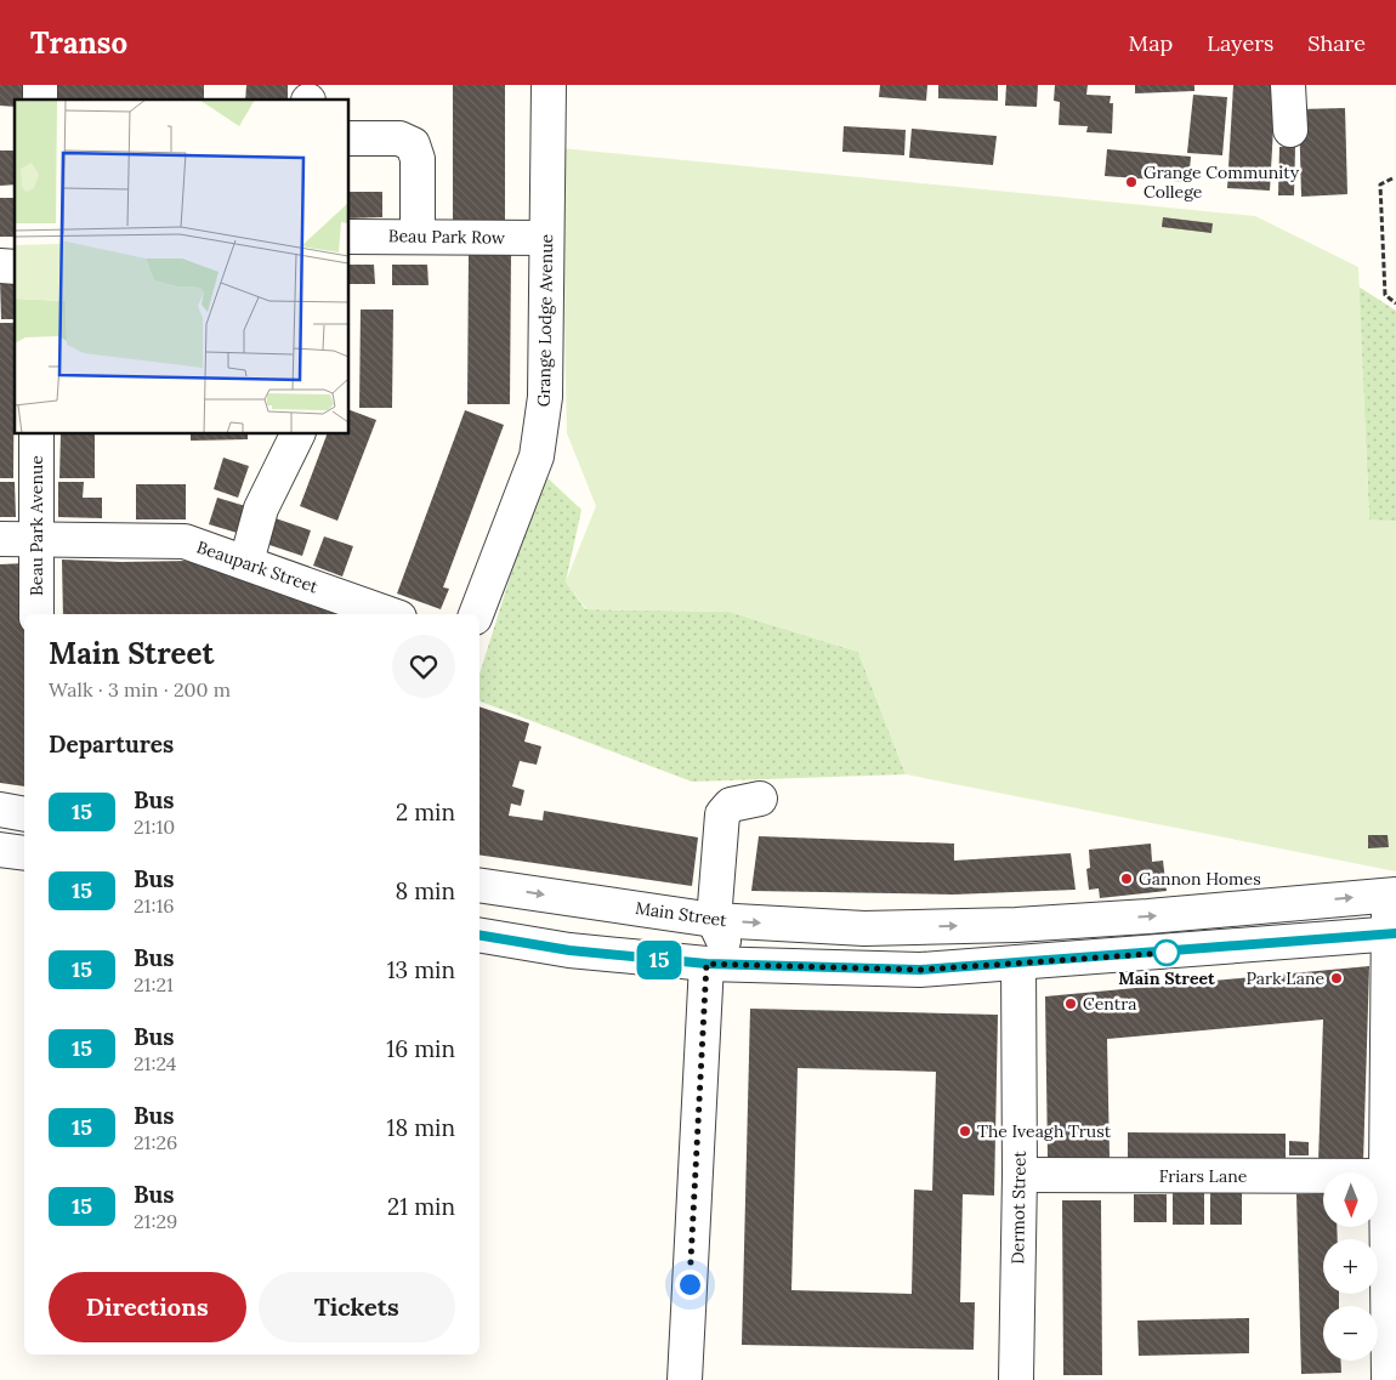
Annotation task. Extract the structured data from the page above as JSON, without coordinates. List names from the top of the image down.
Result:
{
  "streets": {
    "street": [
      "Beau Park Row",
      "Grange Lodge Avenue",
      "Beau Park Avenue",
      "Beaupark Street",
      "Main Street",
      "Friars Lane",
      "Dermot Street"
    ]
  },
  "crossings": [
    ["Beau Park Row", "Grange Lodge Avenue"],
    ["Beau Park Avenue", "Beaupark Street"],
    ["Friars Lane", "Dermot Street"]
  ],
  "places": [
    "Grange Community College",
    "Gannon Homes",
    "Main Street",
    "Park Lane",
    "Centra",
    "The Iveagh Trust"
  ],
  "lines": ["bus line 15"],
  "north": "bottom",
  "page": {
    "header": "Transo",
    "nav": ["Map", "Layers", "Share"],
    "on_map": "15",
    "heading": [
      ["Main Street", "Walk · 3 min · 200 m"],
      "Departures"
    ],
    "list": [
      {
        "mark": "15",
        "name": "Bus",
        "note": "21:10",
        "value": "2 min"
      },
      {
        "mark": "15",
        "name": "Bus",
        "note": "21:16",
        "value": "8 min"
      },
      {
        "mark": "15",
        "name": "Bus",
        "note": "21:21",
        "value": "13 min"
      },
      {
        "mark": "15",
        "name": "Bus",
        "note": "21:24",
        "value": "16 min"
      },
      {
        "mark": "15",
        "name": "Bus",
        "note": "21:26",
        "value": "18 min"
      },
      {
        "mark": "15",
        "name": "Bus",
        "note": "21:29",
        "value": "21 min"
      }
    ],
    "map_buttons": ["+", "−"],
    "buttons": ["Directions", "Tickets"]
  }
}
